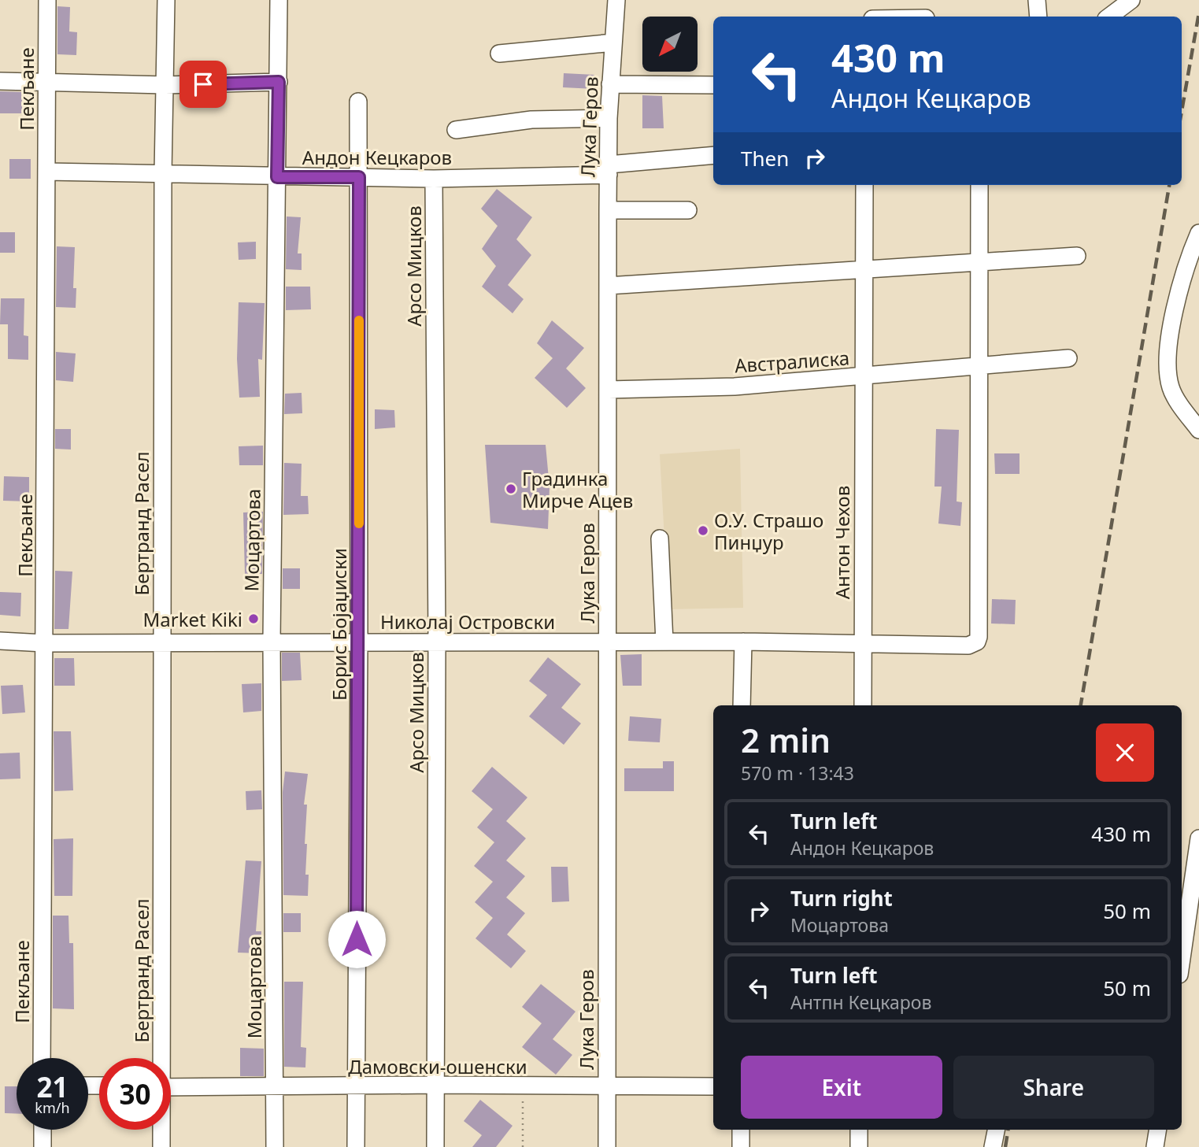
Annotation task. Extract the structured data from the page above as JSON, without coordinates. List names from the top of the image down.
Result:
{
  "streets": {
    "street": [
      "Пекљане",
      "Лука Геров",
      "Андон Кецкаров",
      "Арсо Мицков",
      "Австралиска",
      "Бертранд Расел",
      "Моцартова",
      "Антон Чехов",
      "Николај Островски",
      "Борис Бојаџиски",
      "Дамовски-ошенски"
    ]
  },
  "crossings": [
    ["Пекљане", "Андон Кецкаров"],
    ["Пекљане", "Николај Островски"],
    ["Лука Геров", "Андон Кецкаров"],
    ["Лука Геров", "Австралиска"],
    ["Лука Геров", "Николај Островски"],
    ["Лука Геров", "Дамовски-ошенски"],
    ["Андон Кецкаров", "Арсо Мицков"],
    ["Андон Кецкаров", "Бертранд Расел"],
    ["Андон Кецкаров", "Моцартова"],
    ["Андон Кецкаров", "Борис Бојаџиски"],
    ["Арсо Мицков", "Николај Островски"],
    ["Арсо Мицков", "Дамовски-ошенски"],
    ["Австралиска", "Антон Чехов"],
    ["Австралиска", "Николај Островски"],
    ["Бертранд Расел", "Николај Островски"],
    ["Моцартова", "Николај Островски"],
    ["Моцартова", "Дамовски-ошенски"],
    ["Антон Чехов", "Николај Островски"],
    ["Николај Островски", "Борис Бојаџиски"],
    ["Борис Бојаџиски", "Дамовски-ошенски"]
  ],
  "places": ["Градинка Мирче Ацев", "О.У. Страшо Пинџур", "Market Kiki"],
  "north": "bottom left",
  "page": {
    "turn": ["430 m", "Андон Кецкаров"],
    "then": "Then",
    "heading": ["2 min", "570 m · 13:43"],
    "list": [
      {
        "name": "Turn left",
        "note": "Андон Кецкаров",
        "value": "430 m"
      },
      {
        "name": "Turn right",
        "note": "Моцартова",
        "value": "50 m"
      },
      {
        "name": "Turn left",
        "note": "Антпн Кецкаров",
        "value": "50 m"
      }
    ],
    "buttons": ["Exit", "Share"],
    "speed": "21 km/h",
    "limit": "30"
  }
}
